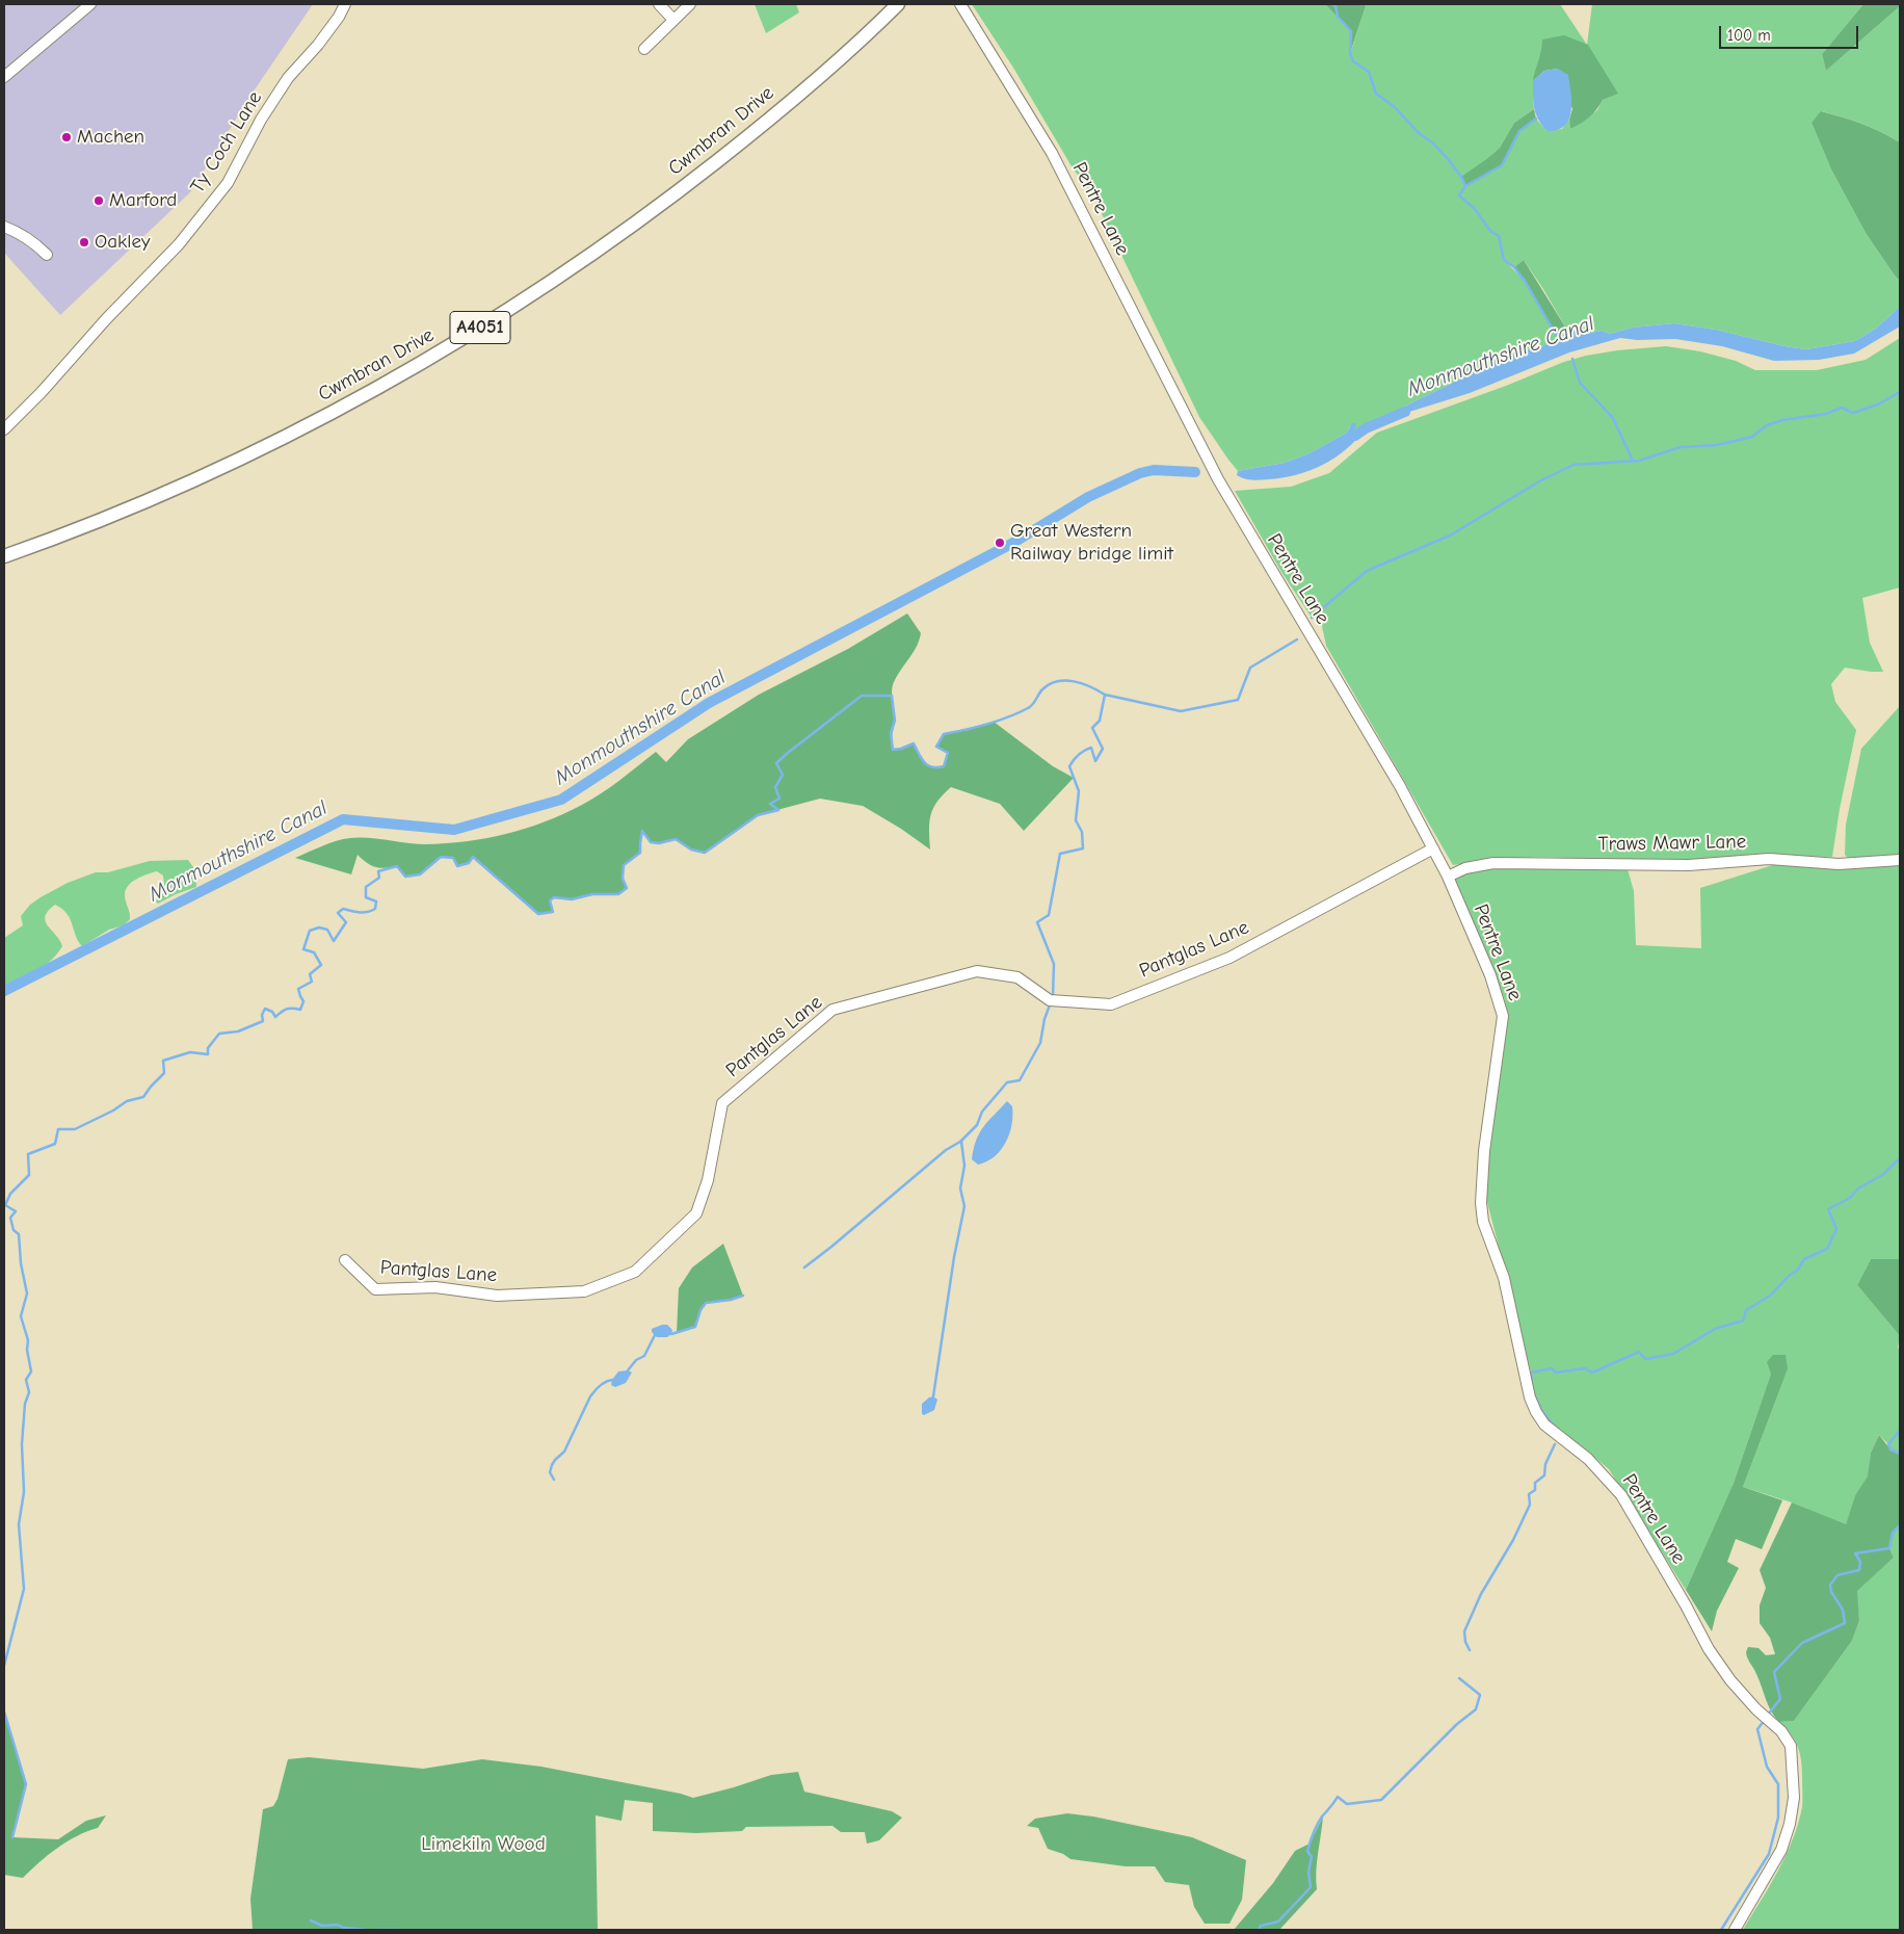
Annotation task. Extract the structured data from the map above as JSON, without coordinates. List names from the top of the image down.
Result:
{
  "streets": {
    "main road": ["Cwmbran Drive", "A4051"],
    "street": [
      "Ty Coch Lane",
      "Pentre Lane",
      "Traws Mawr Lane",
      "Pantglas Lane"
    ]
  },
  "crossings": [
    ["Pentre Lane", "Traws Mawr Lane"],
    ["Pentre Lane", "Pantglas Lane"]
  ],
  "water": ["Monmouthshire Canal"],
  "parks": ["Limekiln Wood"],
  "places": [
    "Machen",
    "Marford",
    "Oakley",
    "Great Western Railway bridge limit"
  ],
  "scale_bar": "100 m"
}
